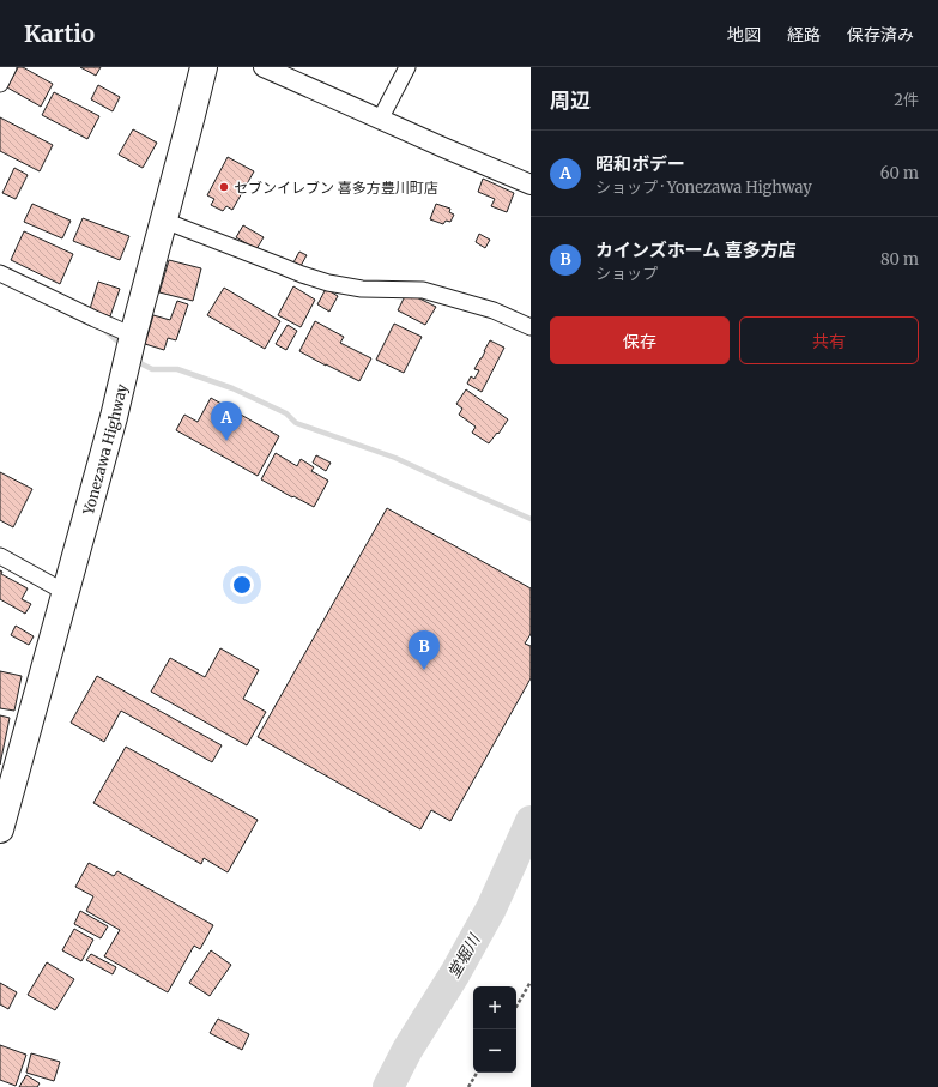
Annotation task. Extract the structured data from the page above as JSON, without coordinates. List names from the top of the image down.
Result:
{
  "streets": {
    "highway": ["Yonezawa Highway"]
  },
  "water": ["堂堀川"],
  "places": ["セブンイレブン 喜多方豊川町店"],
  "page": {
    "header": "Kartio",
    "nav": ["地図", "経路", "保存済み"],
    "heading": ["周辺", "2件"],
    "list": [
      {
        "mark": "A",
        "name": "昭和ボデー",
        "note": "ショップ · Yonezawa Highway",
        "value": "60 m"
      },
      {
        "mark": "B",
        "name": "カインズホーム 喜多方店",
        "note": "ショップ",
        "value": "80 m"
      }
    ],
    "buttons": ["保存", "共有"],
    "pins": ["A", "B"],
    "map_buttons": ["+", "−"]
  }
}
